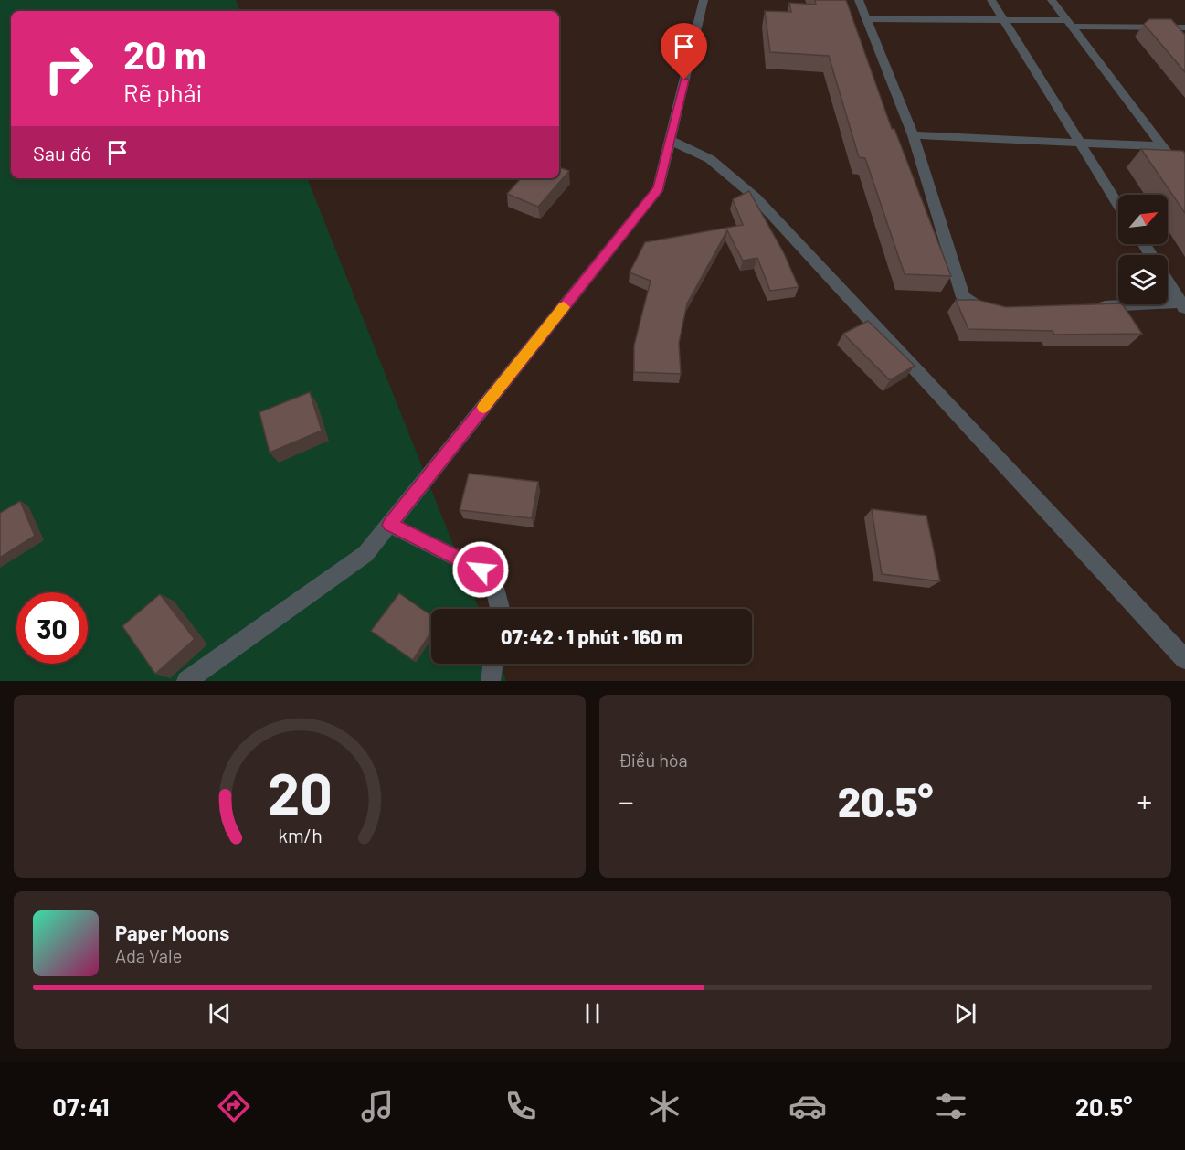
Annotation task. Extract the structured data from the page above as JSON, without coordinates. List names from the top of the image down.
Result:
{
  "north": "top right",
  "page": {
    "turn": ["20 m", "Rẽ phải"],
    "then": "Sau đó",
    "limit": "30",
    "trip": "07:42 · 1 phút · 160 m",
    "tile": "Điều hòa",
    "heat": ["−", "20.5°", "+"],
    "song": ["Paper Moons", "Ada Vale"],
    "tabs": ["07:41", "20.5°"],
    "gauge": ["20", "km/h"]
  }
}
